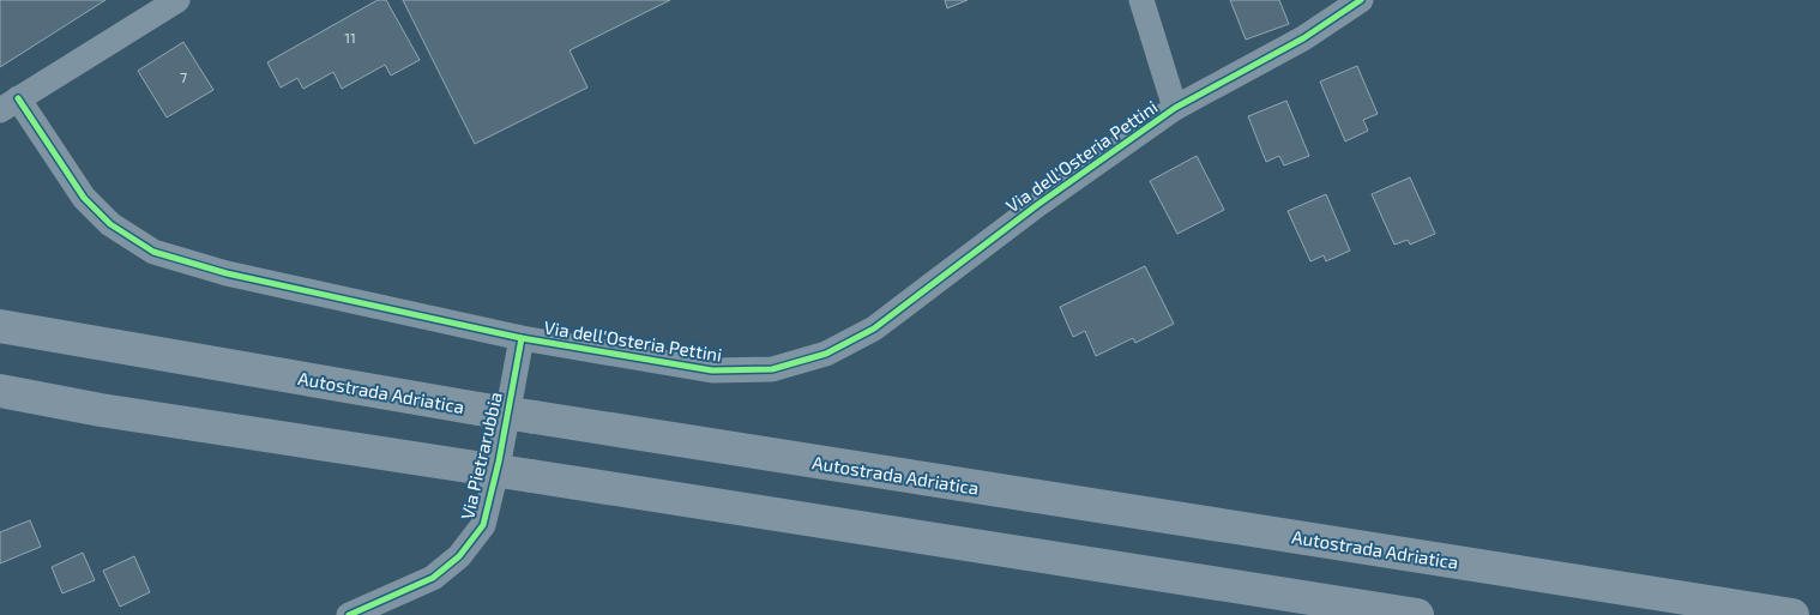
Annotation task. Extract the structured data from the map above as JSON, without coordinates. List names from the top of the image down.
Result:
{
  "streets": {
    "highway": ["Autostrada Adriatica"],
    "street": ["Via dell'Osteria Pettini", "Via Pietrarubbia"]
  },
  "crossings": [
    ["Via dell'Osteria Pettini", "Via Pietrarubbia"]
  ],
  "house_numbers": ["11", "7"]
}
